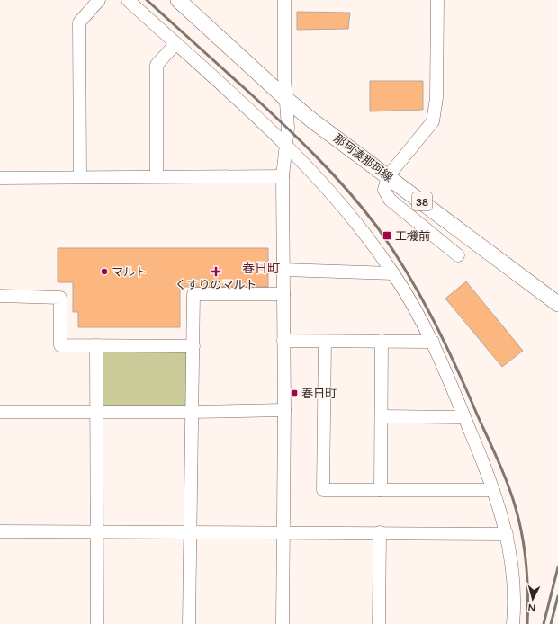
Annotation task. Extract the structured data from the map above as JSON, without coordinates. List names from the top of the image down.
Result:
{
  "streets": {
    "main road": ["那珂湊那珂線", "38"]
  },
  "districts": ["春日町"],
  "places": {
    "transit": ["工機前", "春日町"],
    "other": ["マルト"],
    "health": ["くすりのマルト"]
  },
  "north": "bottom"
}
